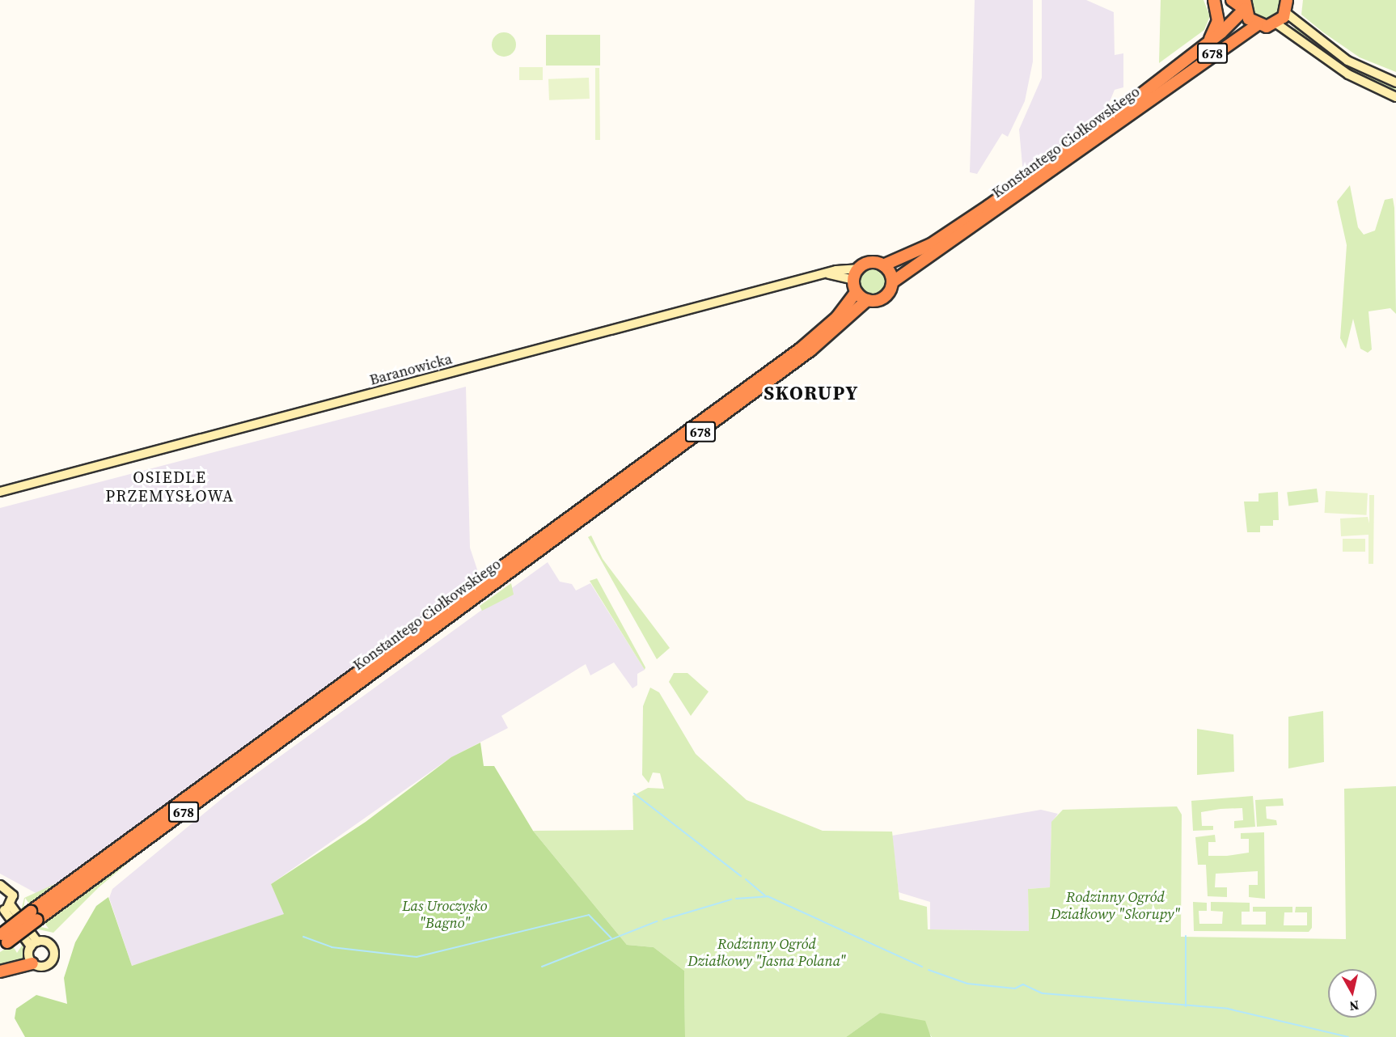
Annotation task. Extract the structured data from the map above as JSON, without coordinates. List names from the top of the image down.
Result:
{
  "streets": {
    "highway": ["678", "Konstantego Ciołkowskiego"],
    "street": ["Baranowicka"]
  },
  "crossings": [
    ["678", "Konstantego Ciołkowskiego"],
    ["678", "Baranowicka"],
    ["Konstantego Ciołkowskiego", "Baranowicka"]
  ],
  "districts": ["SKORUPY", "OSIEDLE PRZEMYSŁOWA"],
  "parks": ["Rodzinny Ogród Działkowy \"Skorupy\"", "Las Uroczysko \"Bagno\"", "Rodzinny Ogród Działkowy \"Jasna Polana\""],
  "north": "bottom"
}
